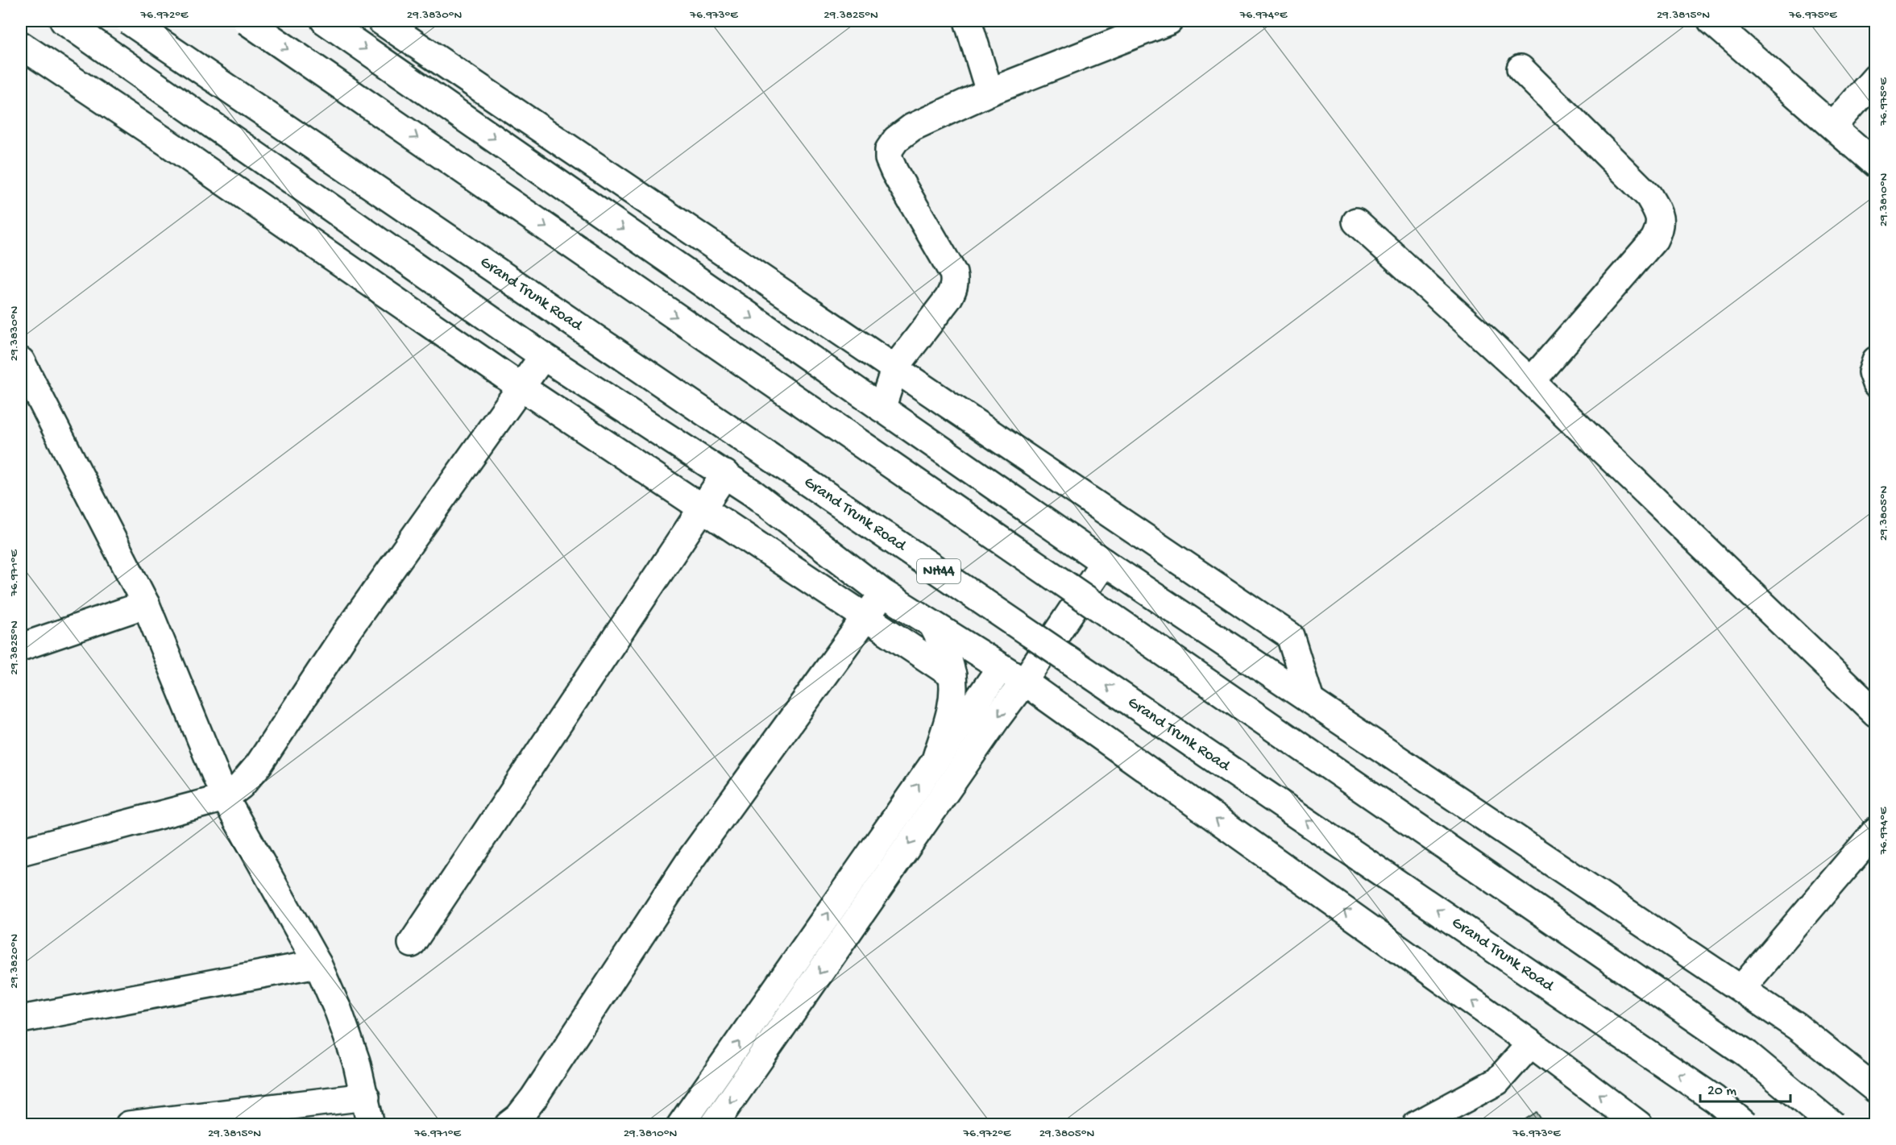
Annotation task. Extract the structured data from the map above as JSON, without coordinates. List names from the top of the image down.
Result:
{
  "streets": {
    "main road": ["Grand Trunk Road", "NH44"]
  },
  "scale_bar": "20 m",
  "coordinates": [
    "76.972°E",
    "29.3830°N",
    "76.973°E",
    "29.3825°N",
    "76.974°E",
    "29.3815°N",
    "76.975°E",
    "29.3810°N",
    "29.3805°N",
    "76.971°E",
    "29.3820°N"
  ]
}
